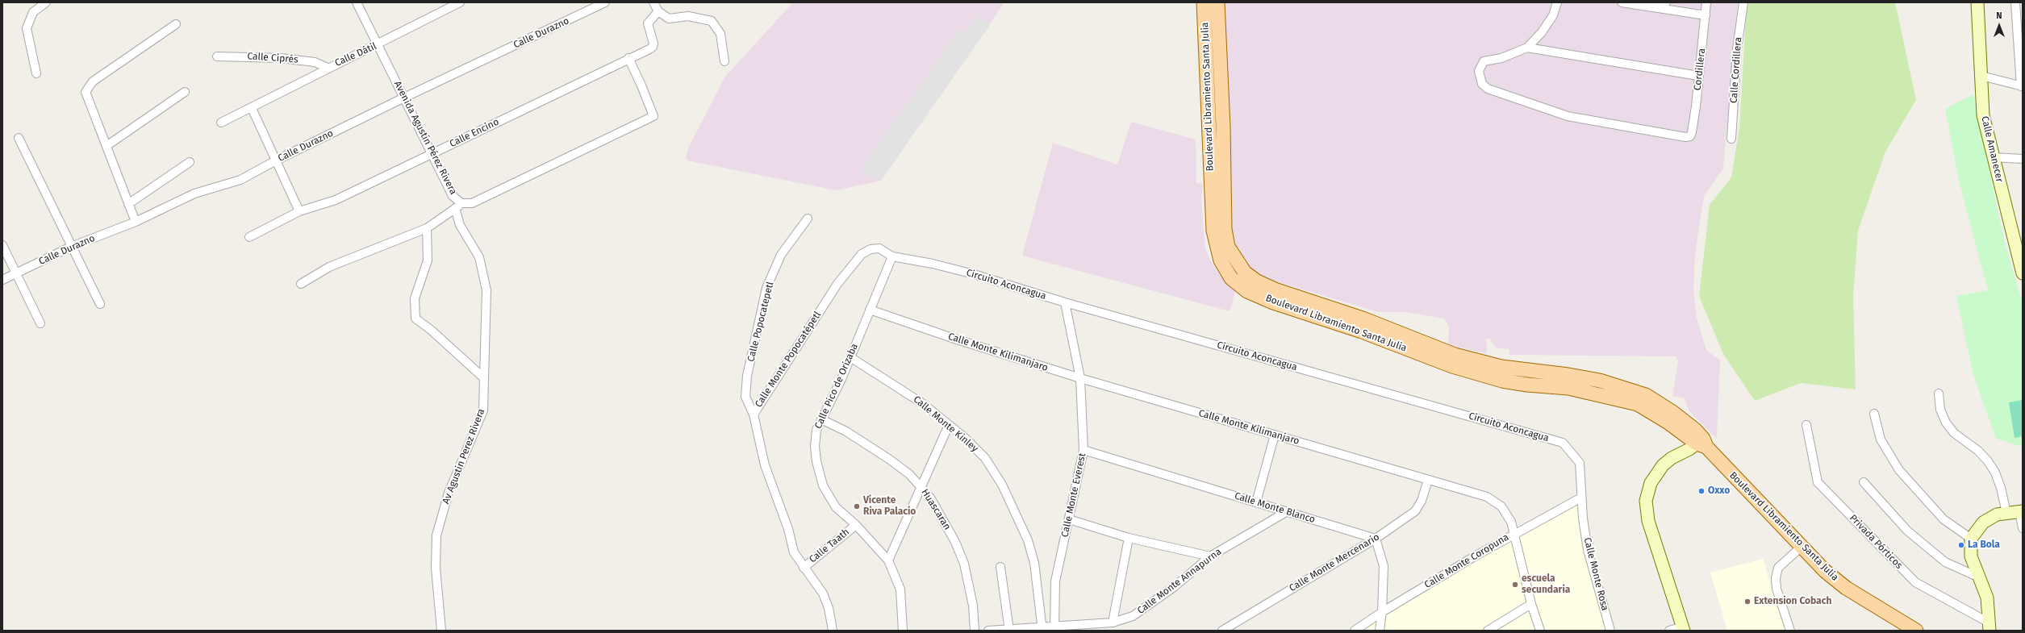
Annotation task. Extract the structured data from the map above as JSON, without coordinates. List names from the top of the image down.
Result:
{
  "streets": {
    "main road": ["Boulevard Libramiento Santa Julia", "Calle Amanecer"],
    "street": [
      "Calle Durazno",
      "Calle Dátil",
      "Calle Ciprés",
      "Cordillera",
      "Calle Cordillera",
      "Calle Encino",
      "Avenida Agustín Pérez Rivera",
      "Circuito Aconcagua",
      "Calle Popocatepetl",
      "Calle Monte Kilimanjaro",
      "Calle Monte Popocatépetl",
      "Calle Pico de Orizaba",
      "Calle Monte Kinley",
      "Av Agustin Perez Rivera",
      "Calle Monte Everest",
      "Calle Monte Blanco",
      "Huascaran",
      "Privada Pórticos",
      "Calle Taath",
      "Calle Monte Coropuna",
      "Calle Monte Mercenario",
      "Calle Monte Rosa",
      "Calle Monte Annapurna"
    ]
  },
  "crossings": [
    ["Calle Durazno", "Avenida Agustín Pérez Rivera"],
    ["Calle Dátil", "Calle Ciprés"],
    ["Calle Dátil", "Avenida Agustín Pérez Rivera"],
    ["Calle Encino", "Avenida Agustín Pérez Rivera"],
    ["Avenida Agustín Pérez Rivera", "Av Agustin Perez Rivera"],
    ["Circuito Aconcagua", "Calle Monte Popocatépetl"],
    ["Circuito Aconcagua", "Calle Pico de Orizaba"],
    ["Circuito Aconcagua", "Calle Monte Everest"],
    ["Circuito Aconcagua", "Calle Monte Coropuna"],
    ["Circuito Aconcagua", "Calle Monte Rosa"],
    ["Calle Popocatepetl", "Calle Monte Popocatépetl"],
    ["Calle Monte Kilimanjaro", "Calle Pico de Orizaba"],
    ["Calle Monte Kilimanjaro", "Calle Monte Everest"],
    ["Calle Monte Kilimanjaro", "Calle Monte Coropuna"],
    ["Calle Monte Kilimanjaro", "Calle Monte Mercenario"],
    ["Calle Monte Popocatépetl", "Calle Pico de Orizaba"],
    ["Calle Monte Popocatépetl", "Calle Taath"],
    ["Calle Pico de Orizaba", "Calle Monte Kinley"],
    ["Calle Pico de Orizaba", "Huascaran"],
    ["Calle Pico de Orizaba", "Calle Taath"],
    ["Calle Monte Kinley", "Calle Monte Annapurna"],
    ["Calle Monte Everest", "Calle Monte Blanco"],
    ["Calle Monte Everest", "Calle Monte Annapurna"],
    ["Calle Monte Blanco", "Calle Monte Mercenario"],
    ["Calle Monte Blanco", "Calle Monte Annapurna"],
    ["Calle Monte Coropuna", "Calle Monte Rosa"]
  ],
  "places": [
    "Oxxo",
    "Vicente Riva Palacio",
    "La Bola",
    "escuela secundaria",
    "Extension Cobach"
  ],
  "north": "top"
}
